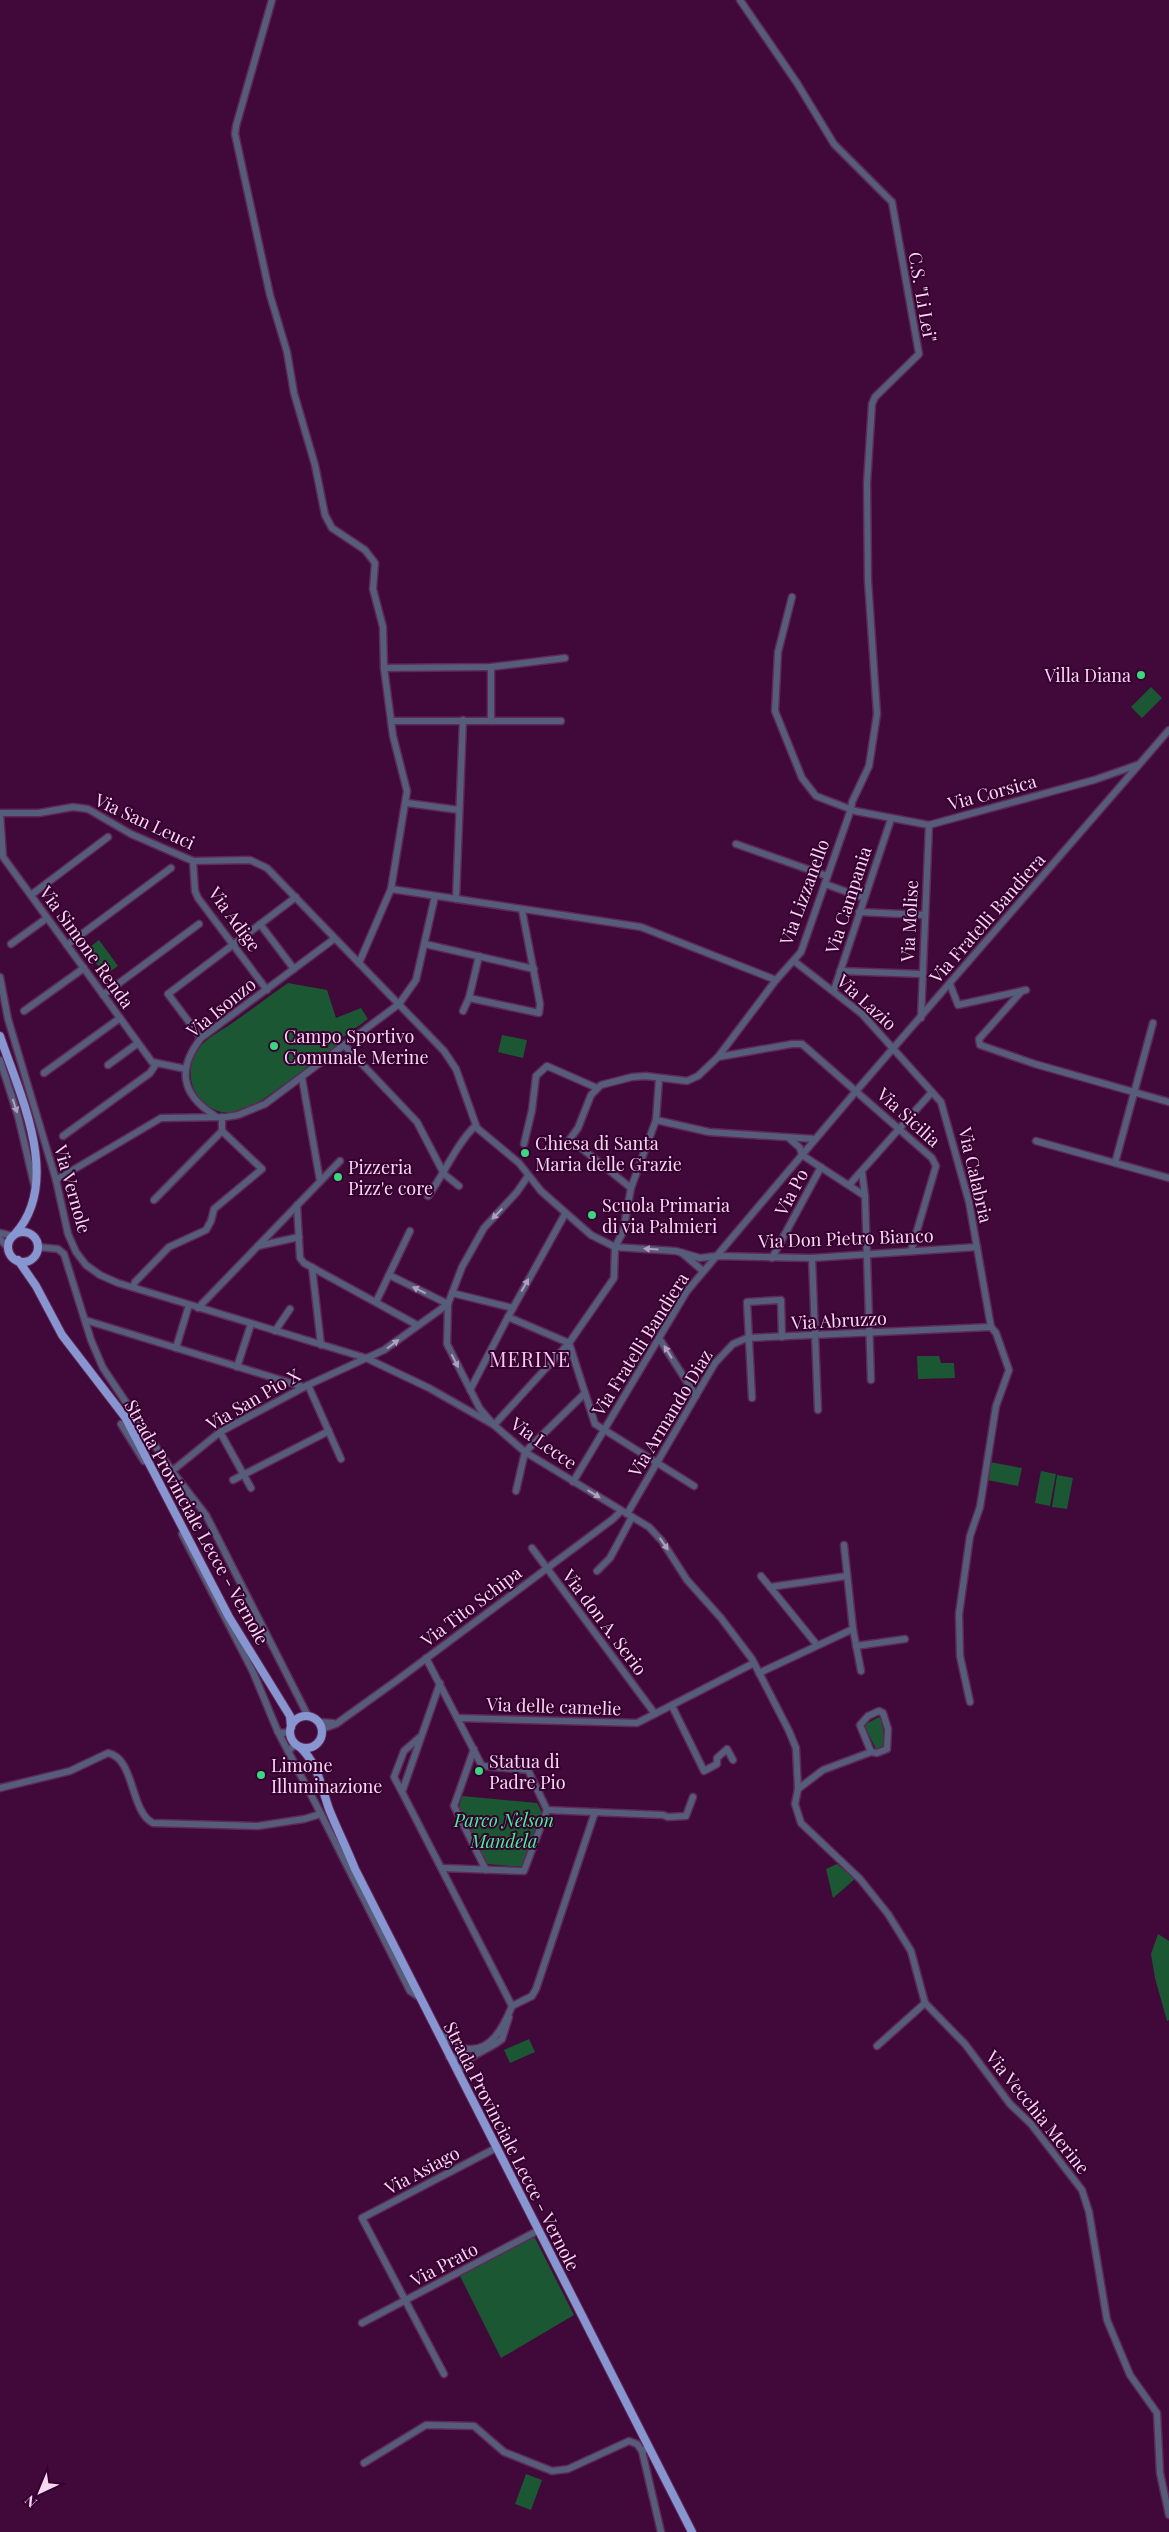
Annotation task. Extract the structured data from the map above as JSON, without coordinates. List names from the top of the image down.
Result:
{
  "streets": {
    "main road": ["Strada Provinciale Lecce - Vernole"],
    "street": [
      "C.S. \"Li Lei\"",
      "Via Corsica",
      "Via San Leuci",
      "Via Lizzanello",
      "Via Campania",
      "Via Fratelli Bandiera",
      "Via Adige",
      "Via Molise",
      "Via Simone Renda",
      "Via Lazio",
      "Via Isonzo",
      "Via Sicilia",
      "Via Calabria",
      "Via Vernole",
      "Via Po",
      "Via Don Pietro Bianco",
      "Via Abruzzo",
      "Via San Pio X",
      "Via Armando Diaz",
      "Via Lecce",
      "Via Tito Schipa",
      "Via don A. Serio",
      "Via delle camelie",
      "Via Vecchia Merine",
      "Via Asiago",
      "Via Prato"
    ]
  },
  "crossings": [
    ["C.S. \"Li Lei\"", "Via Corsica"],
    ["C.S. \"Li Lei\"", "Via Lizzanello"],
    ["Via Corsica", "Via Lizzanello"],
    ["Via Corsica", "Via Campania"],
    ["Via Corsica", "Via Fratelli Bandiera"],
    ["Via Corsica", "Via Molise"],
    ["Via San Leuci", "Via Adige"],
    ["Via San Leuci", "Via Simone Renda"],
    ["Via San Leuci", "Via Isonzo"],
    ["Via Lizzanello", "Via Lazio"],
    ["Via Lizzanello", "Via Sicilia"],
    ["Via Campania", "Via Lazio"],
    ["Via Fratelli Bandiera", "Via Molise"],
    ["Via Fratelli Bandiera", "Via Lazio"],
    ["Via Fratelli Bandiera", "Via Sicilia"],
    ["Via Fratelli Bandiera", "Via Calabria"],
    ["Via Fratelli Bandiera", "Via Don Pietro Bianco"],
    ["Via Fratelli Bandiera", "Via Lecce"],
    ["Via Adige", "Via Isonzo"],
    ["Via Lazio", "Via Calabria"],
    ["Via Sicilia", "Via Don Pietro Bianco"],
    ["Via Calabria", "Via Don Pietro Bianco"],
    ["Via Calabria", "Via Abruzzo"],
    ["Via Vernole", "Via San Pio X"],
    ["Via Vernole", "Via Lecce"],
    ["Via Po", "Via Don Pietro Bianco"],
    ["Via Abruzzo", "Via Armando Diaz"],
    ["Via Armando Diaz", "Via Lecce"],
    ["Via Armando Diaz", "Via Tito Schipa"],
    ["Via Lecce", "Via Tito Schipa"],
    ["Via Lecce", "Via delle camelie"],
    ["Via Lecce", "Via Vecchia Merine"],
    ["Strada Provinciale Lecce - Vernole", "Via Tito Schipa"],
    ["Strada Provinciale Lecce - Vernole", "Via Asiago"],
    ["Strada Provinciale Lecce - Vernole", "Via Prato"],
    ["Via Tito Schipa", "Via don A. Serio"],
    ["Via don A. Serio", "Via delle camelie"],
    ["Via Asiago", "Via Prato"]
  ],
  "one_way": ["Via Lecce"],
  "districts": ["MERINE"],
  "parks": ["Parco Nelson Mandela"],
  "places": [
    "Villa Diana",
    "Campo Sportivo Comunale Merine",
    "Chiesa di Santa Maria delle Grazie",
    "Pizzeria Pizz'e core",
    "Scuola Primaria di via Palmieri",
    "Statua di Padre Pio",
    "Limone Illuminazione"
  ],
  "north": "bottom left"
}
